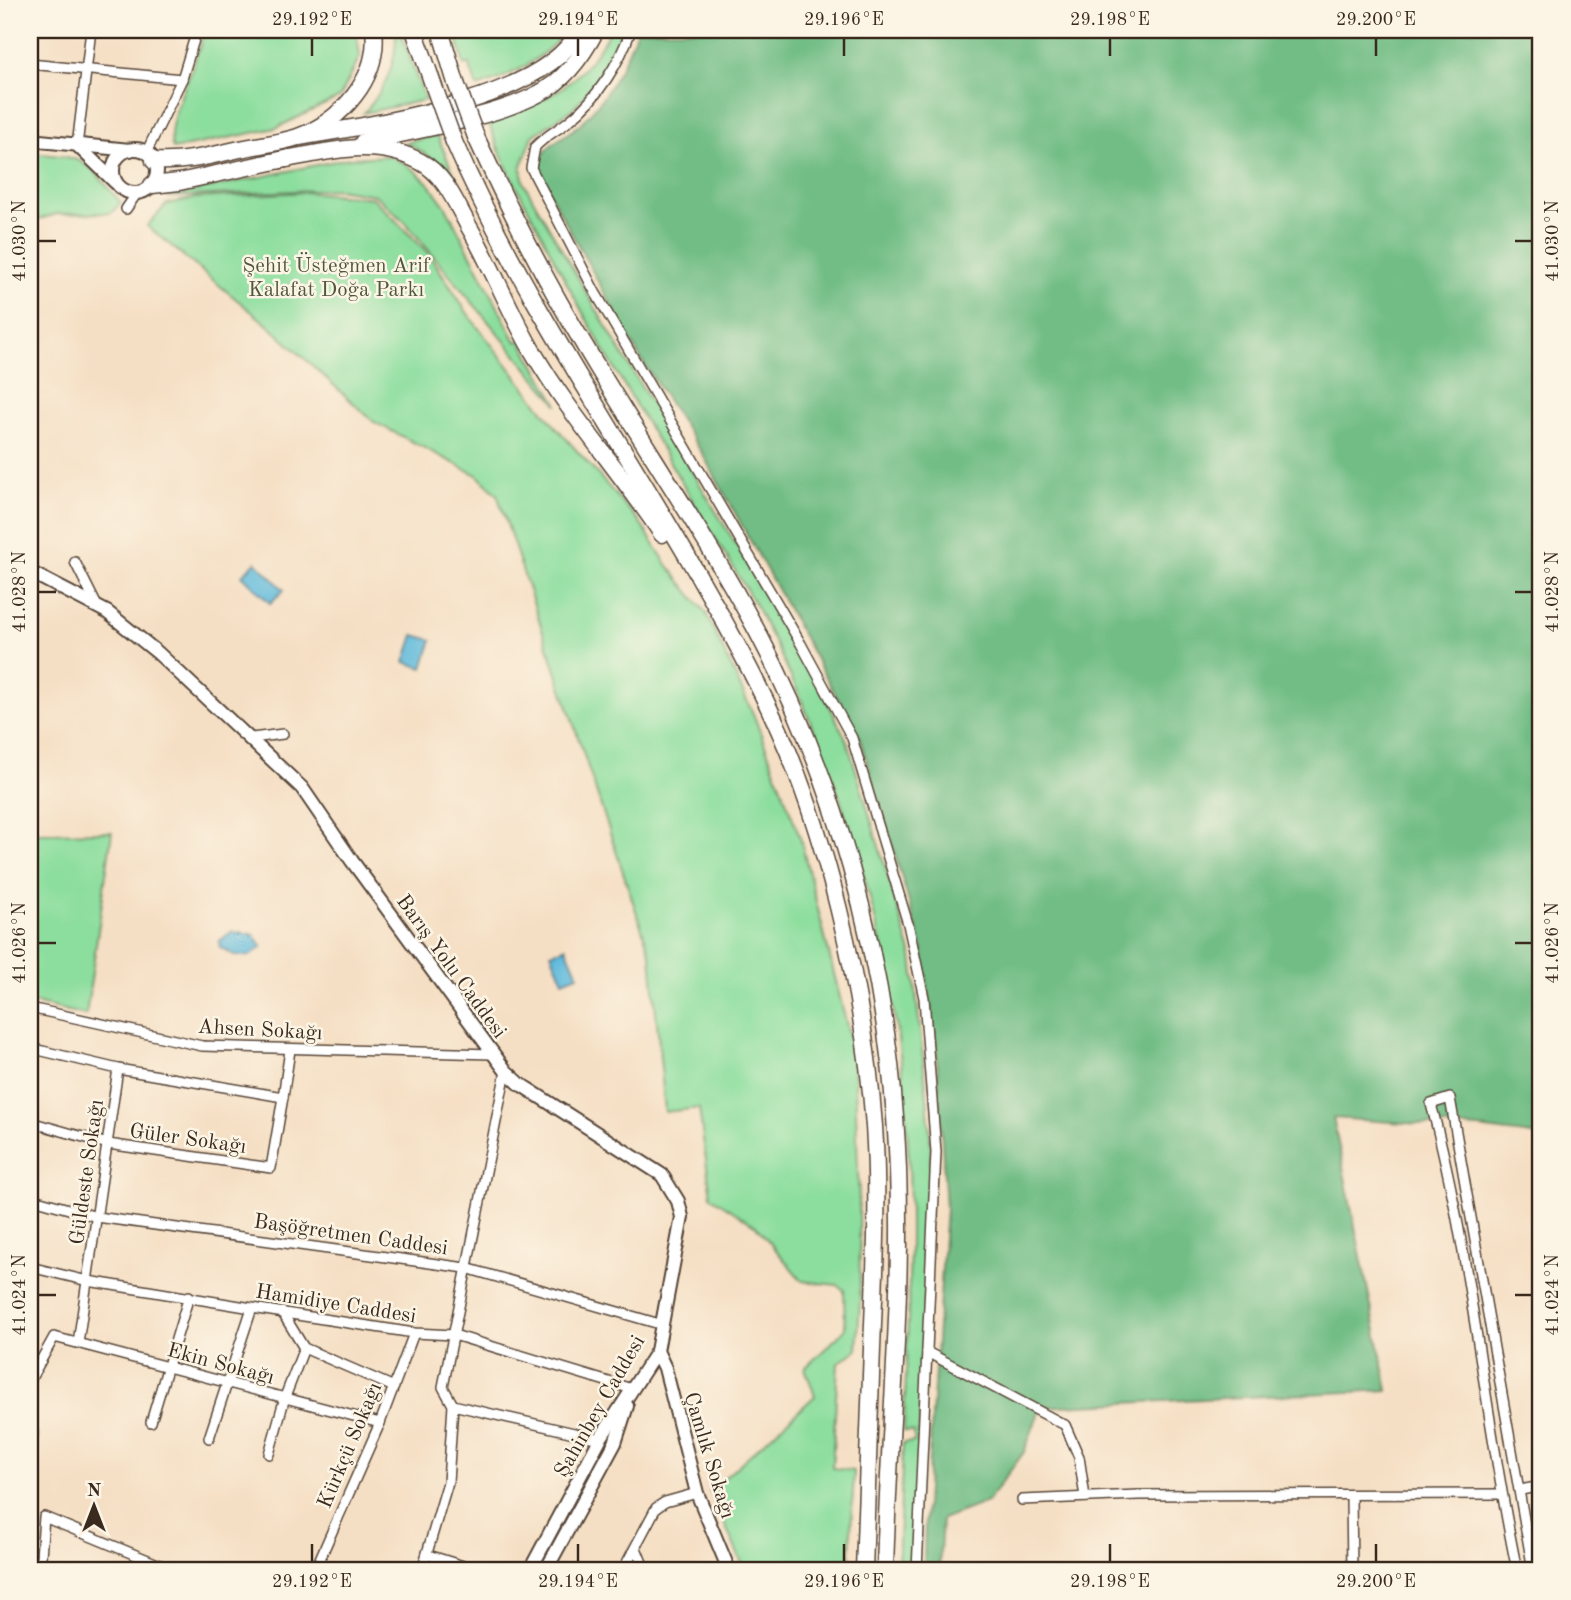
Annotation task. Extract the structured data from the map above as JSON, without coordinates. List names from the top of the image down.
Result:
{
  "streets": {
    "main road": ["Barış Yolu Caddesi", "Şahinbey Caddesi", "Çamlık Sokağı"],
    "street": [
      "Ahsen Sokağı",
      "Güler Sokağı",
      "Güldeste Sokağı",
      "Başöğretmen Caddesi",
      "Hamidiye Caddesi",
      "Ekin Sokağı",
      "Kürkçü Sokağı"
    ]
  },
  "crossings": [
    ["Barış Yolu Caddesi", "Ahsen Sokağı"],
    ["Barış Yolu Caddesi", "Şahinbey Caddesi"],
    ["Güler Sokağı", "Güldeste Sokağı"],
    ["Güldeste Sokağı", "Başöğretmen Caddesi"],
    ["Güldeste Sokağı", "Hamidiye Caddesi"],
    ["Güldeste Sokağı", "Ekin Sokağı"],
    ["Başöğretmen Caddesi", "Şahinbey Caddesi"],
    ["Hamidiye Caddesi", "Şahinbey Caddesi"],
    ["Hamidiye Caddesi", "Kürkçü Sokağı"],
    ["Ekin Sokağı", "Kürkçü Sokağı"],
    ["Şahinbey Caddesi", "Çamlık Sokağı"]
  ],
  "parks": ["Şehit Üsteğmen Arif Kalafat Doğa Parkı"],
  "north": "top",
  "coordinates": [
    "29.192°E",
    "29.194°E",
    "29.196°E",
    "29.198°E",
    "29.200°E",
    "41.030°N",
    "41.028°N",
    "41.026°N",
    "41.024°N"
  ]
}
